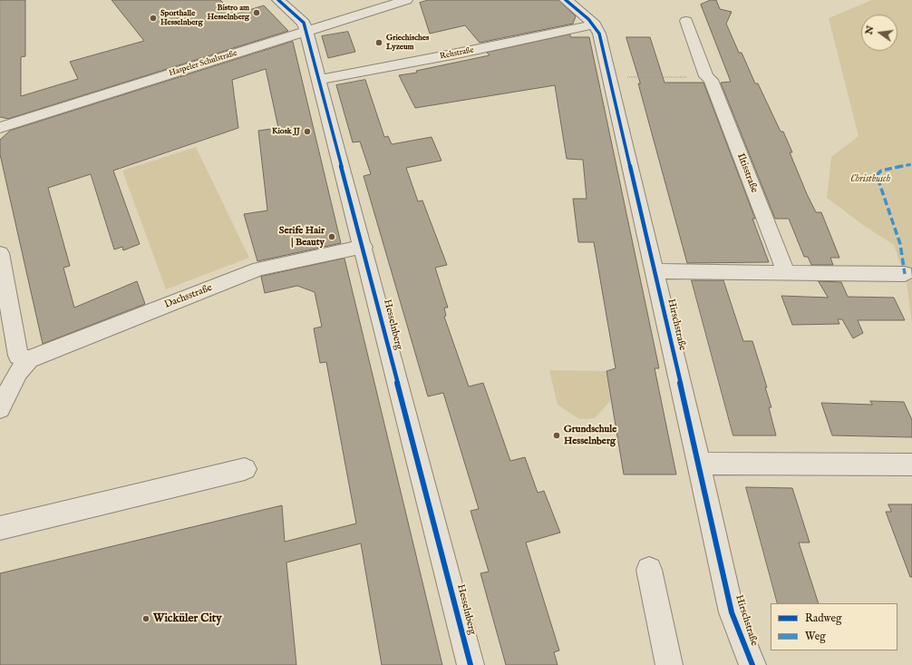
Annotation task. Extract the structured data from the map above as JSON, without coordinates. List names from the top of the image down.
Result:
{
  "streets": {
    "street": [
      "Rehstraße",
      "Haspeler Schulstraße",
      "Iltisstraße",
      "Dachsstraße",
      "Hesselnberg",
      "Hirschstraße"
    ]
  },
  "crossings": [
    ["Rehstraße", "Hesselnberg"],
    ["Rehstraße", "Hirschstraße"],
    ["Haspeler Schulstraße", "Hesselnberg"],
    ["Dachsstraße", "Hesselnberg"]
  ],
  "parks": ["Christbusch"],
  "places": [
    "Bistro am Hesselnberg",
    "Sporthalle Hesselnberg",
    "Griechisches Lyzeum",
    "Kiosk JJ",
    "Serife Hair | Beauty",
    "Grundschule Hesselnberg",
    "Wicküler City"
  ],
  "legend": ["Radweg", "Weg"],
  "north": "left"
}
